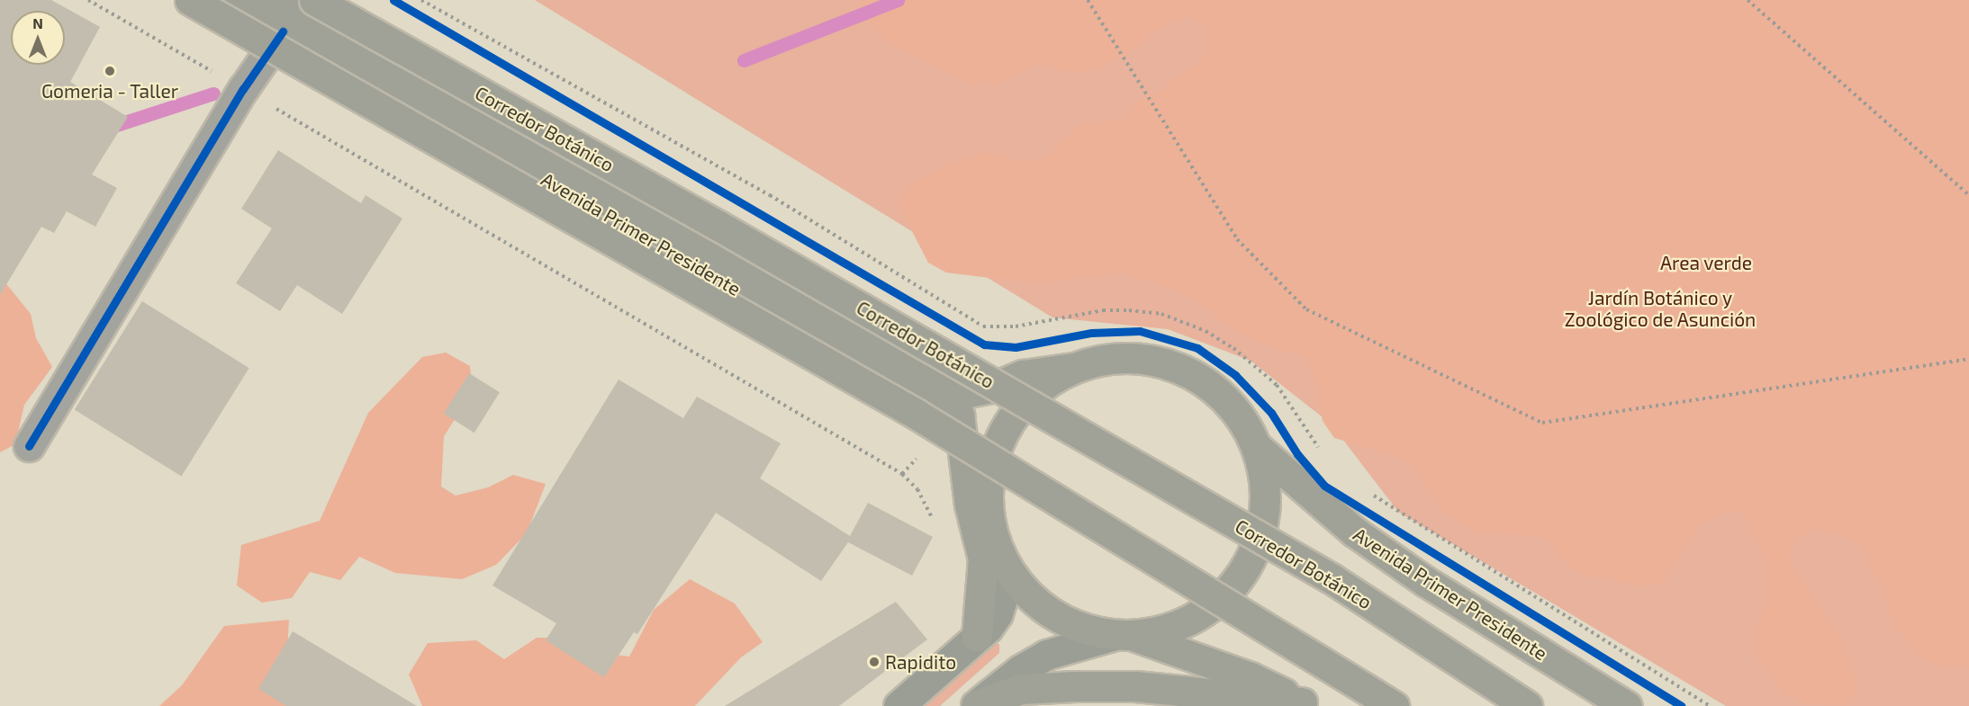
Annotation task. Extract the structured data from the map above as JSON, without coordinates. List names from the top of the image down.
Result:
{
  "streets": {
    "highway": ["Corredor Botánico", "Avenida Primer Presidente"]
  },
  "parks": ["Area verde", "Jardín Botánico y Zoológico de Asunción"],
  "places": ["Gomeria - Taller", "Rapidito"],
  "north": "top"
}
